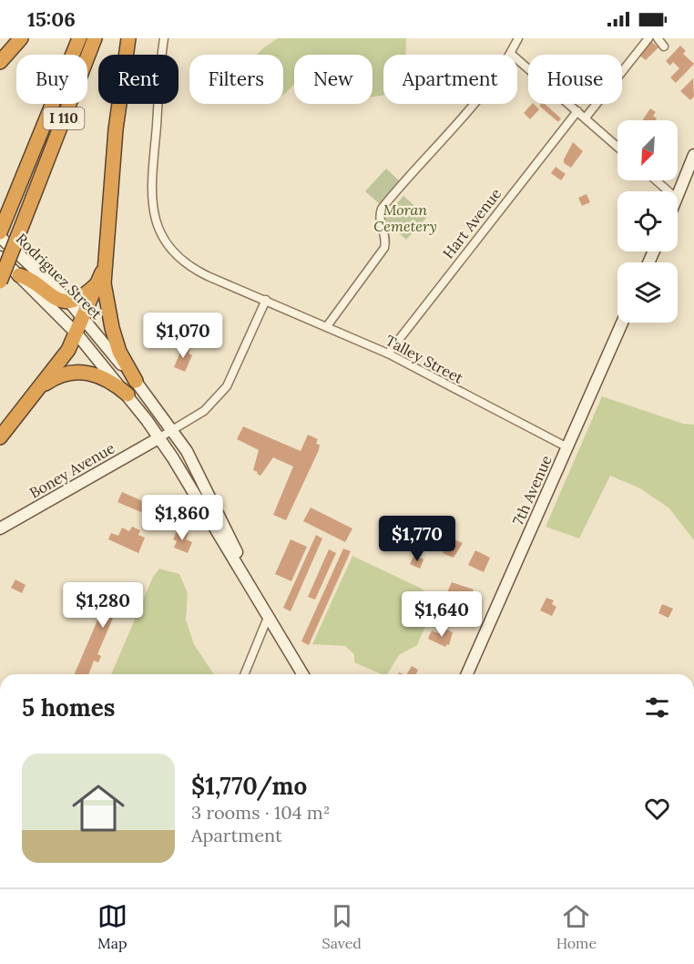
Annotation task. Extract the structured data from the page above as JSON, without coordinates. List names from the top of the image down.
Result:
{
  "streets": {
    "highway": ["I 110"],
    "main road": ["Rodriguez Street", "Boney Avenue", "7th Avenue"],
    "street": ["Hart Avenue", "Talley Street"]
  },
  "crossings": [
    ["Hart Avenue", "Talley Street"],
    ["Rodriguez Street", "Boney Avenue"],
    ["Talley Street", "7th Avenue"]
  ],
  "parks": ["Moran Cemetery"],
  "north": "bottom left",
  "page": {
    "status": "15:06",
    "chip": [
      "Buy",
      "Rent",
      "Filters",
      "New",
      "Apartment",
      "House"
    ],
    "price": [
      "$1,070",
      "$1,860",
      "$1,770",
      "$1,280",
      "$1,640"
    ],
    "heading": "5 homes",
    "list": [
      {
        "name": "$1,770/mo",
        "note": "3 rooms · 104 m² · Apartment"
      }
    ],
    "tabs": ["Map", "Saved", "Home"]
  }
}
